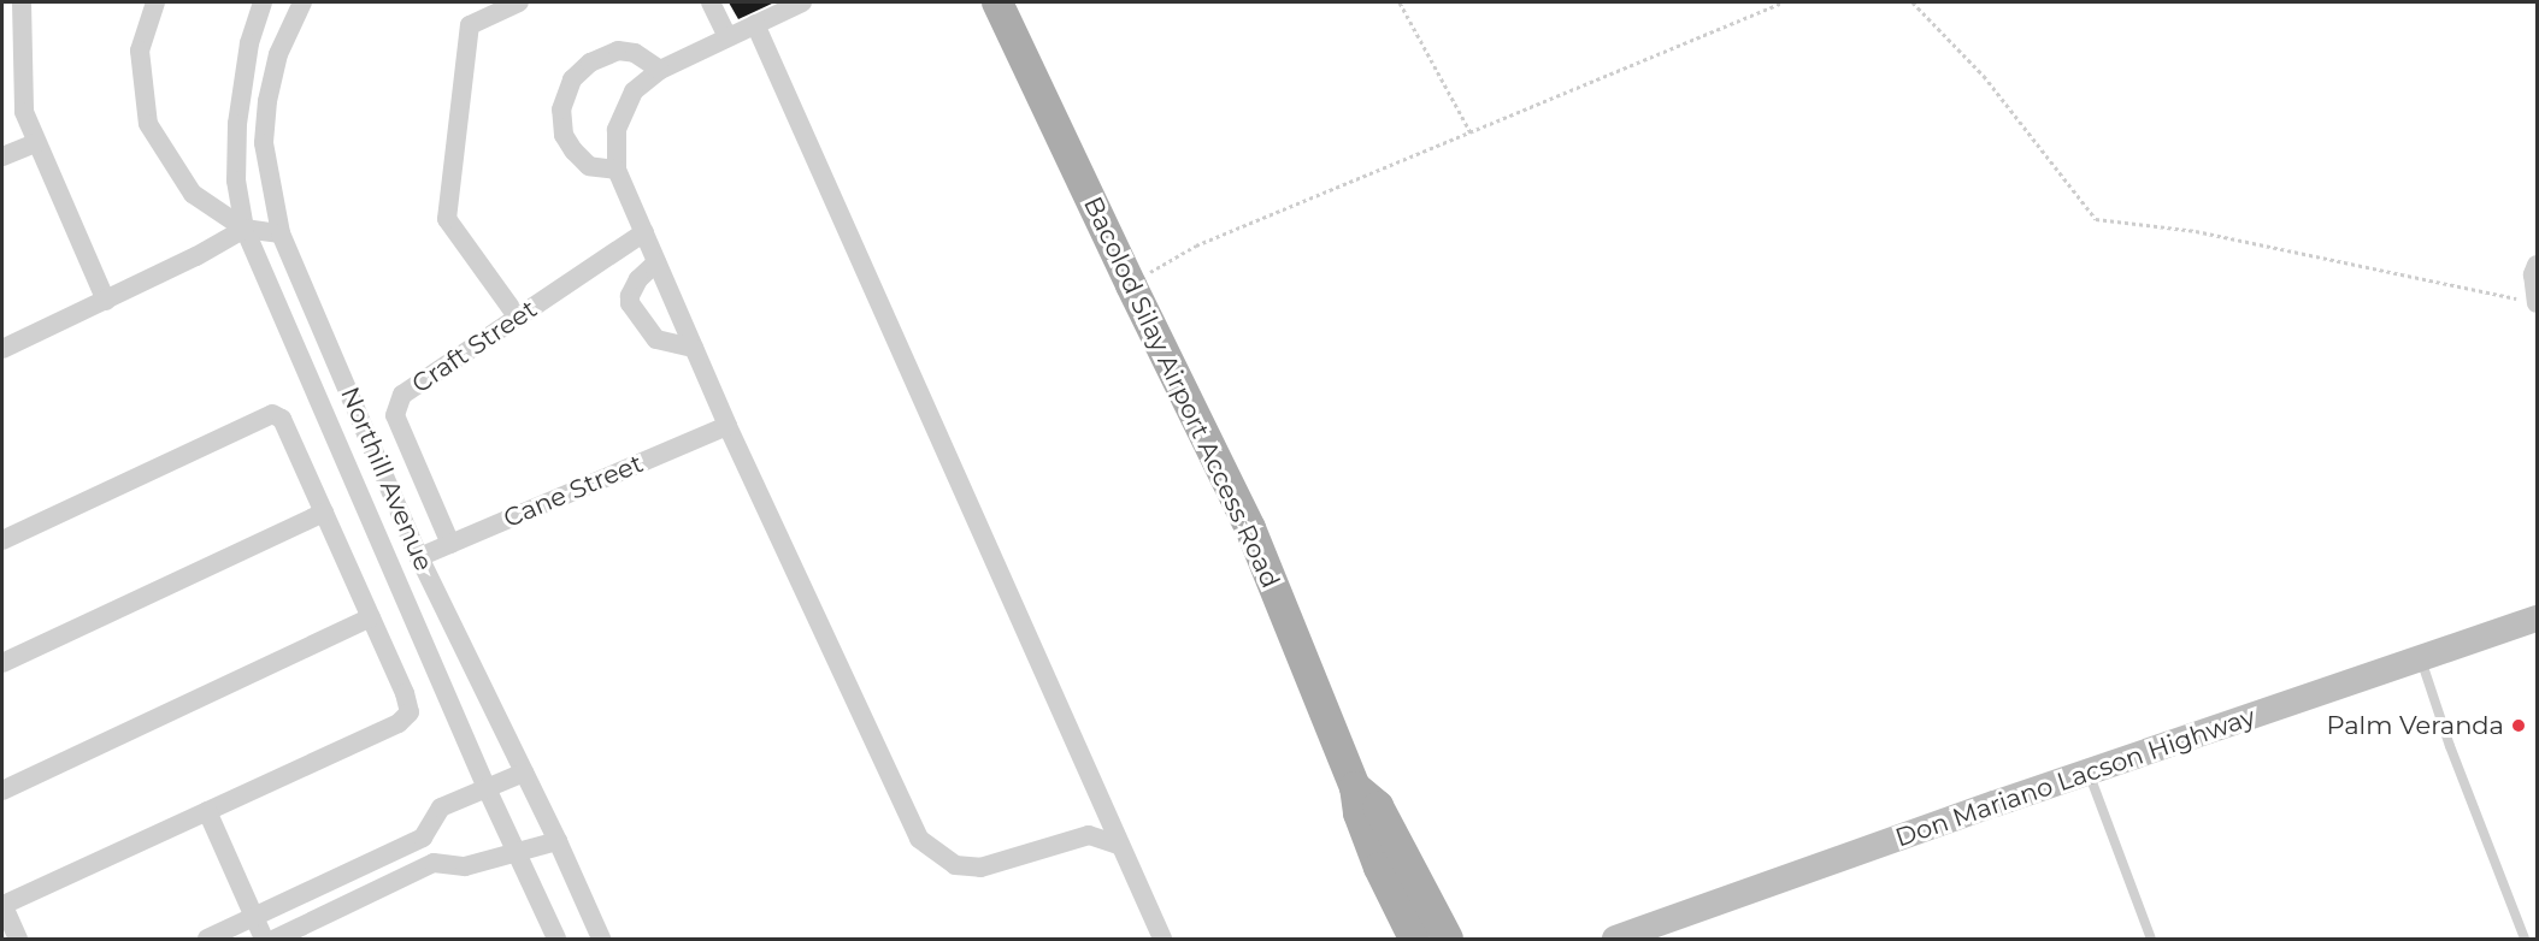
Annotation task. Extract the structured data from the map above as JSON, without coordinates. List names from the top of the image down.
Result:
{
  "streets": {
    "main road": ["Bacolod Silay Airport Access Road"],
    "street": [
      "Craft Street",
      "Northill Avenue",
      "Cane Street",
      "Don Mariano Lacson Highway"
    ]
  },
  "crossings": [
    ["Craft Street", "Cane Street"],
    ["Northill Avenue", "Cane Street"]
  ],
  "places": ["Palm Veranda"]
}
